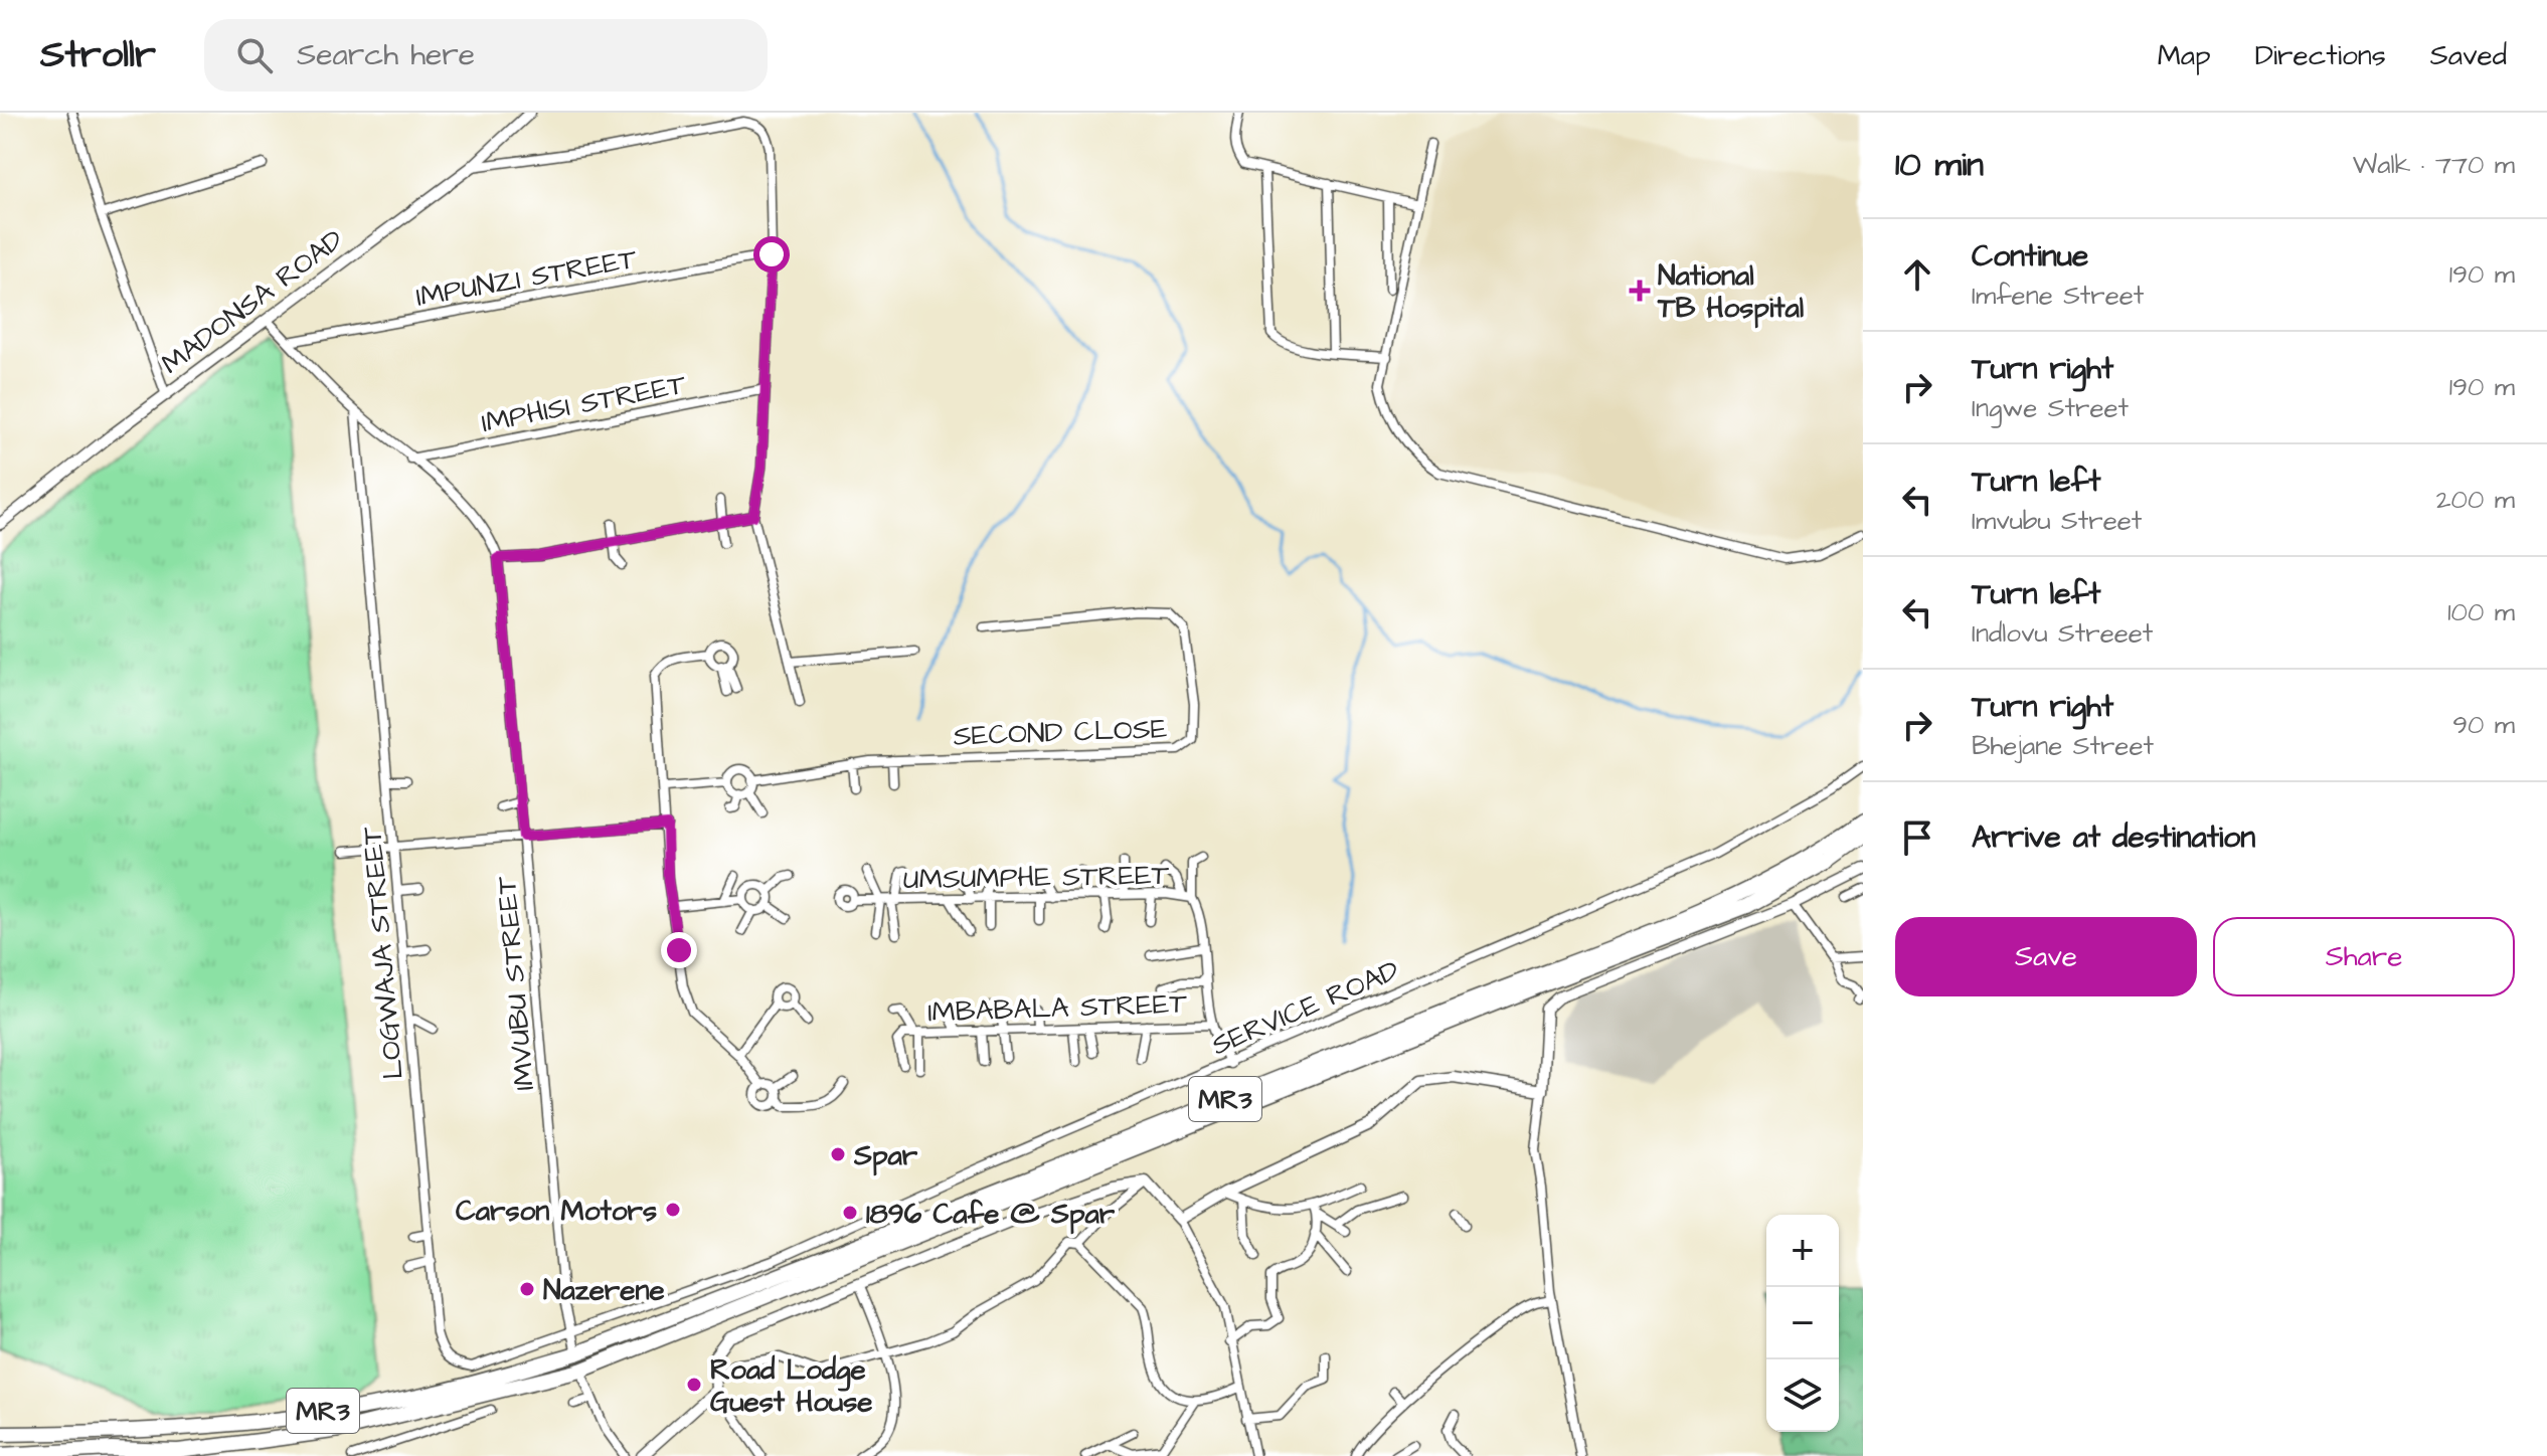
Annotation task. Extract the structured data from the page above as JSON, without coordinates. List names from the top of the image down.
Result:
{
  "streets": {
    "highway": ["MR3"],
    "street": [
      "IMPUNZI STREET",
      "MADONSA ROAD",
      "IMPHISI STREET",
      "SECOND CLOSE",
      "UMSUMPHE STREET",
      "LOGWAJA STREET",
      "IMVUBU STREET",
      "IMBABALA STREET",
      "SERVICE ROAD"
    ]
  },
  "crossings": [
    ["IMPUNZI STREET", "IMVUBU STREET"],
    ["MADONSA ROAD", "IMVUBU STREET"],
    ["IMPHISI STREET", "IMVUBU STREET"],
    ["UMSUMPHE STREET", "IMBABALA STREET"],
    ["UMSUMPHE STREET", "SERVICE ROAD"],
    ["LOGWAJA STREET", "IMVUBU STREET"],
    ["LOGWAJA STREET", "SERVICE ROAD"],
    ["IMVUBU STREET", "SERVICE ROAD"],
    ["IMVUBU STREET", "MR3"]
  ],
  "places": {
    "health": ["National TB Hospital"],
    "other": [
      "Spar",
      "Carson Motors",
      "1896 Cafe @ Spar",
      "Nazerene",
      "Road Lodge Guest House"
    ]
  },
  "page": {
    "header": "Strollr",
    "search": "Search here",
    "nav": ["Map", "Directions", "Saved"],
    "heading": ["10 min", "Walk · 770 m"],
    "list": [
      ["Continue", "Imfene Street", "190 m"],
      ["Turn right", "Ingwe Street", "190 m"],
      ["Turn left", "Imvubu Street", "200 m"],
      ["Turn left", "Indlovu Streeet", "100 m"],
      ["Turn right", "Bhejane Street", "90 m"],
      "Arrive at destination"
    ],
    "buttons": ["Save", "Share"],
    "map_buttons": ["+", "−"]
  }
}
